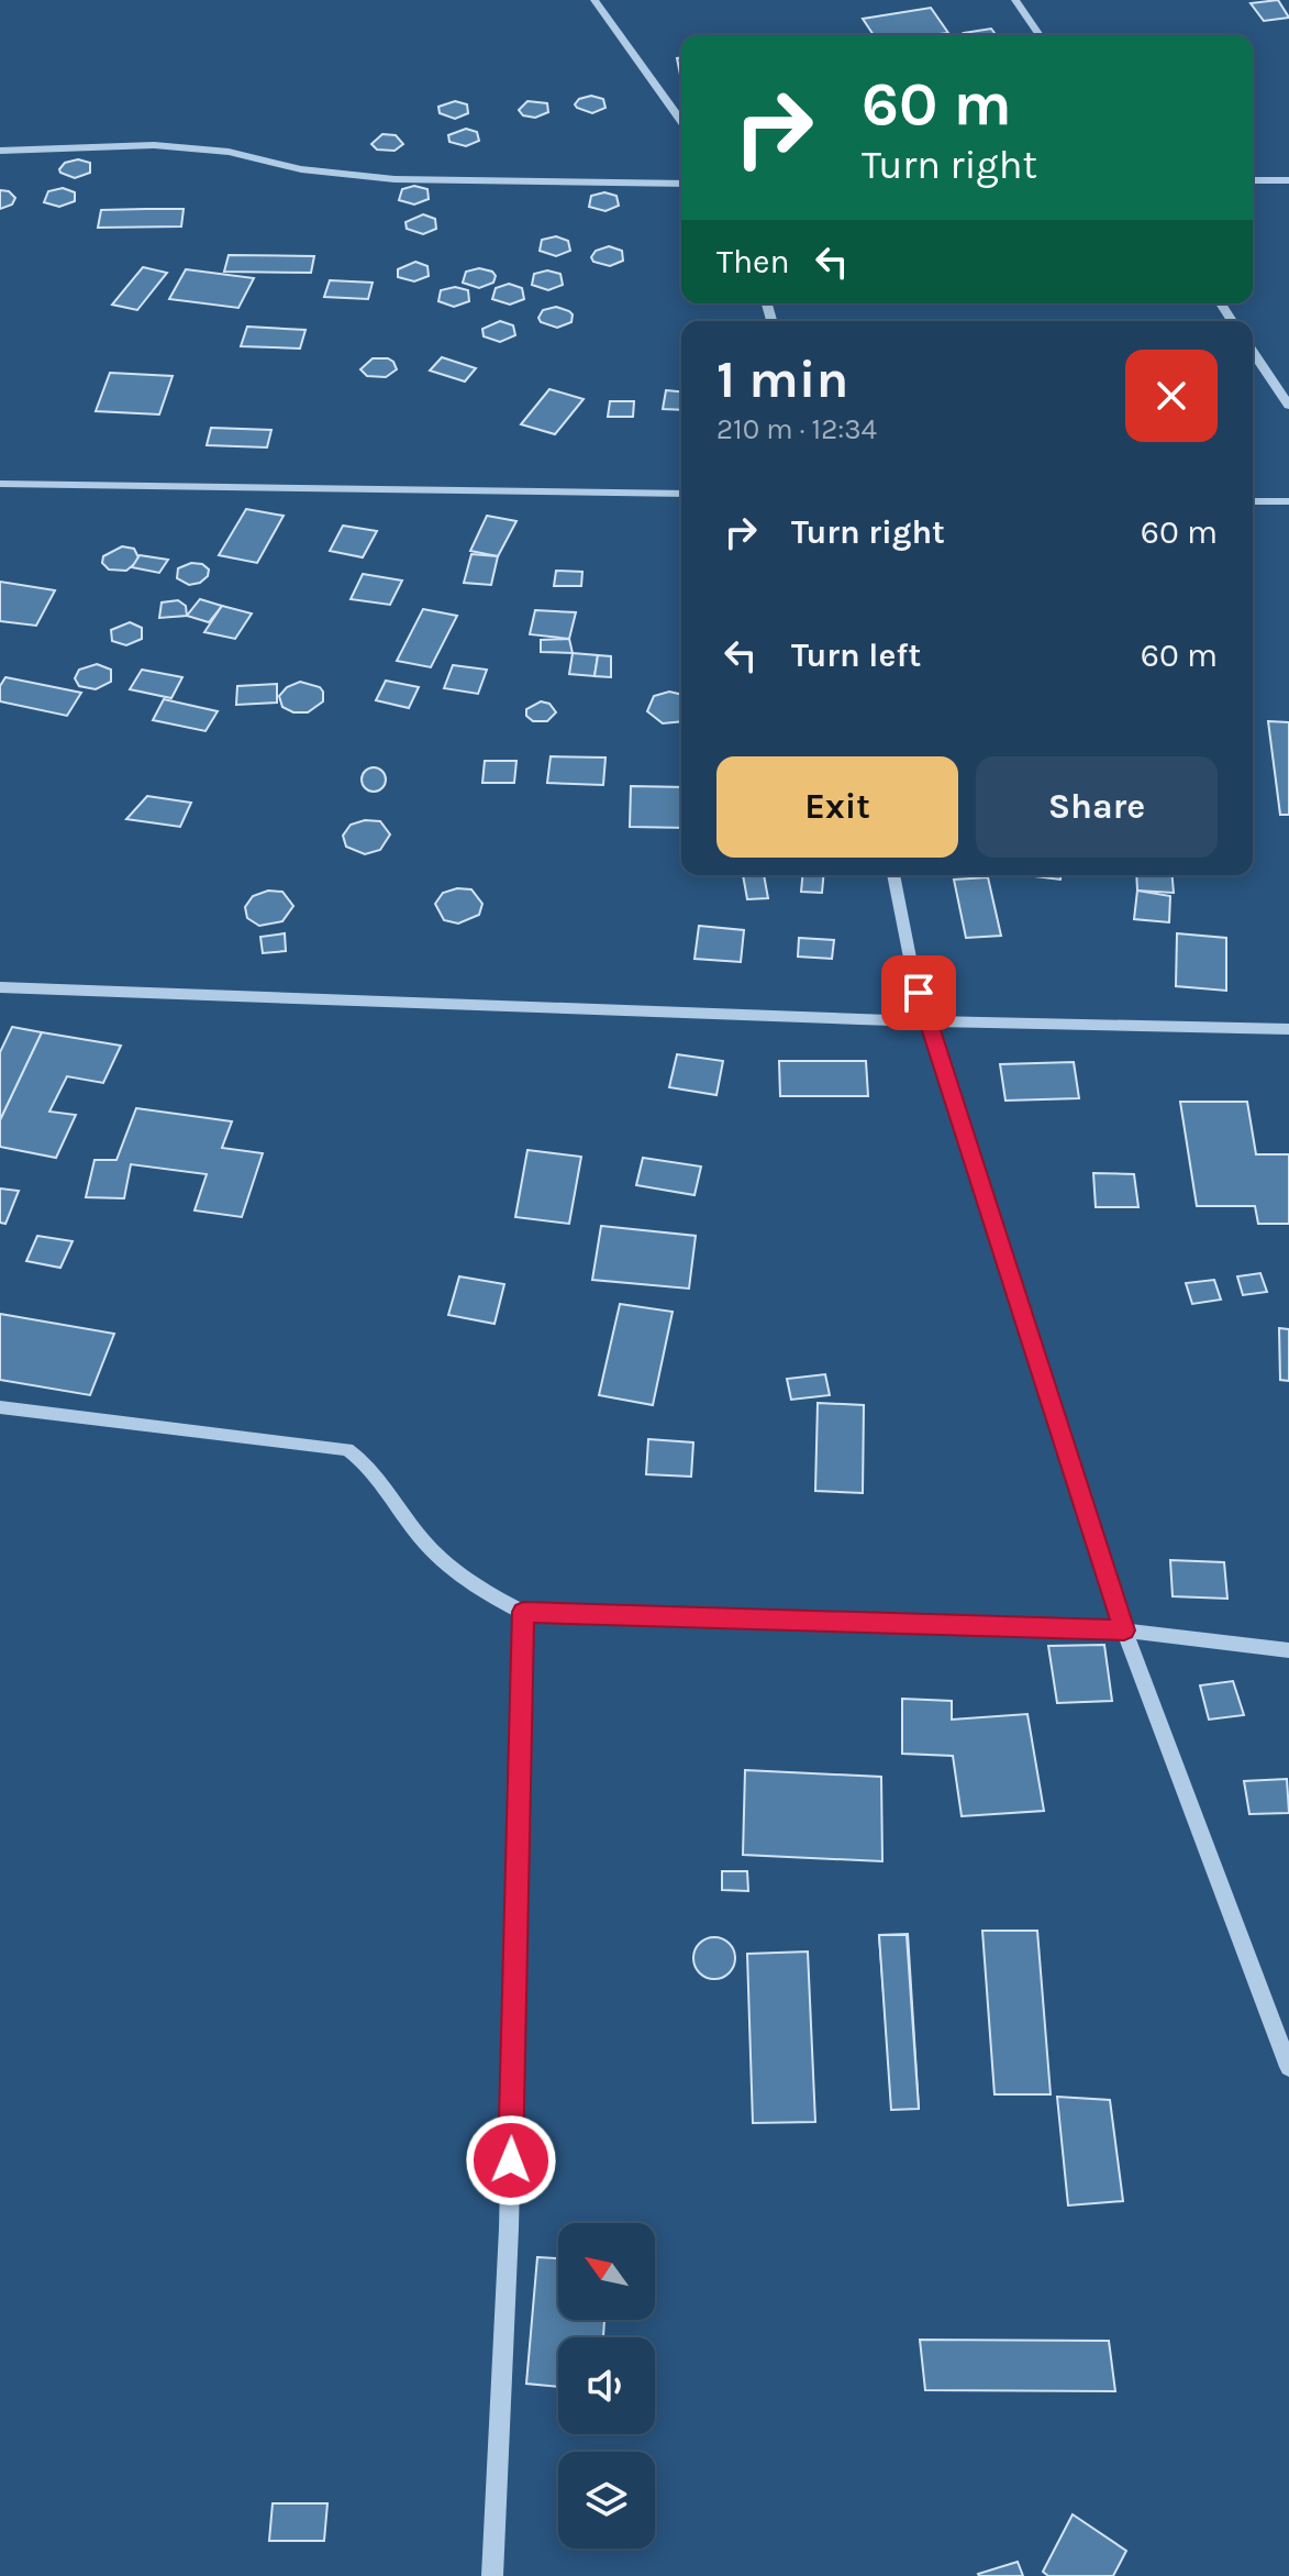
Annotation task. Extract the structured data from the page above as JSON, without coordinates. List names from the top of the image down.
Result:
{
  "north": "top left",
  "page": {
    "turn": ["60 m", "Turn right"],
    "then": "Then",
    "heading": ["1 min", "210 m · 12:34"],
    "list": [
      {
        "name": "Turn right",
        "value": "60 m"
      },
      {
        "name": "Turn left",
        "value": "60 m"
      }
    ],
    "buttons": ["Exit", "Share"]
  }
}
